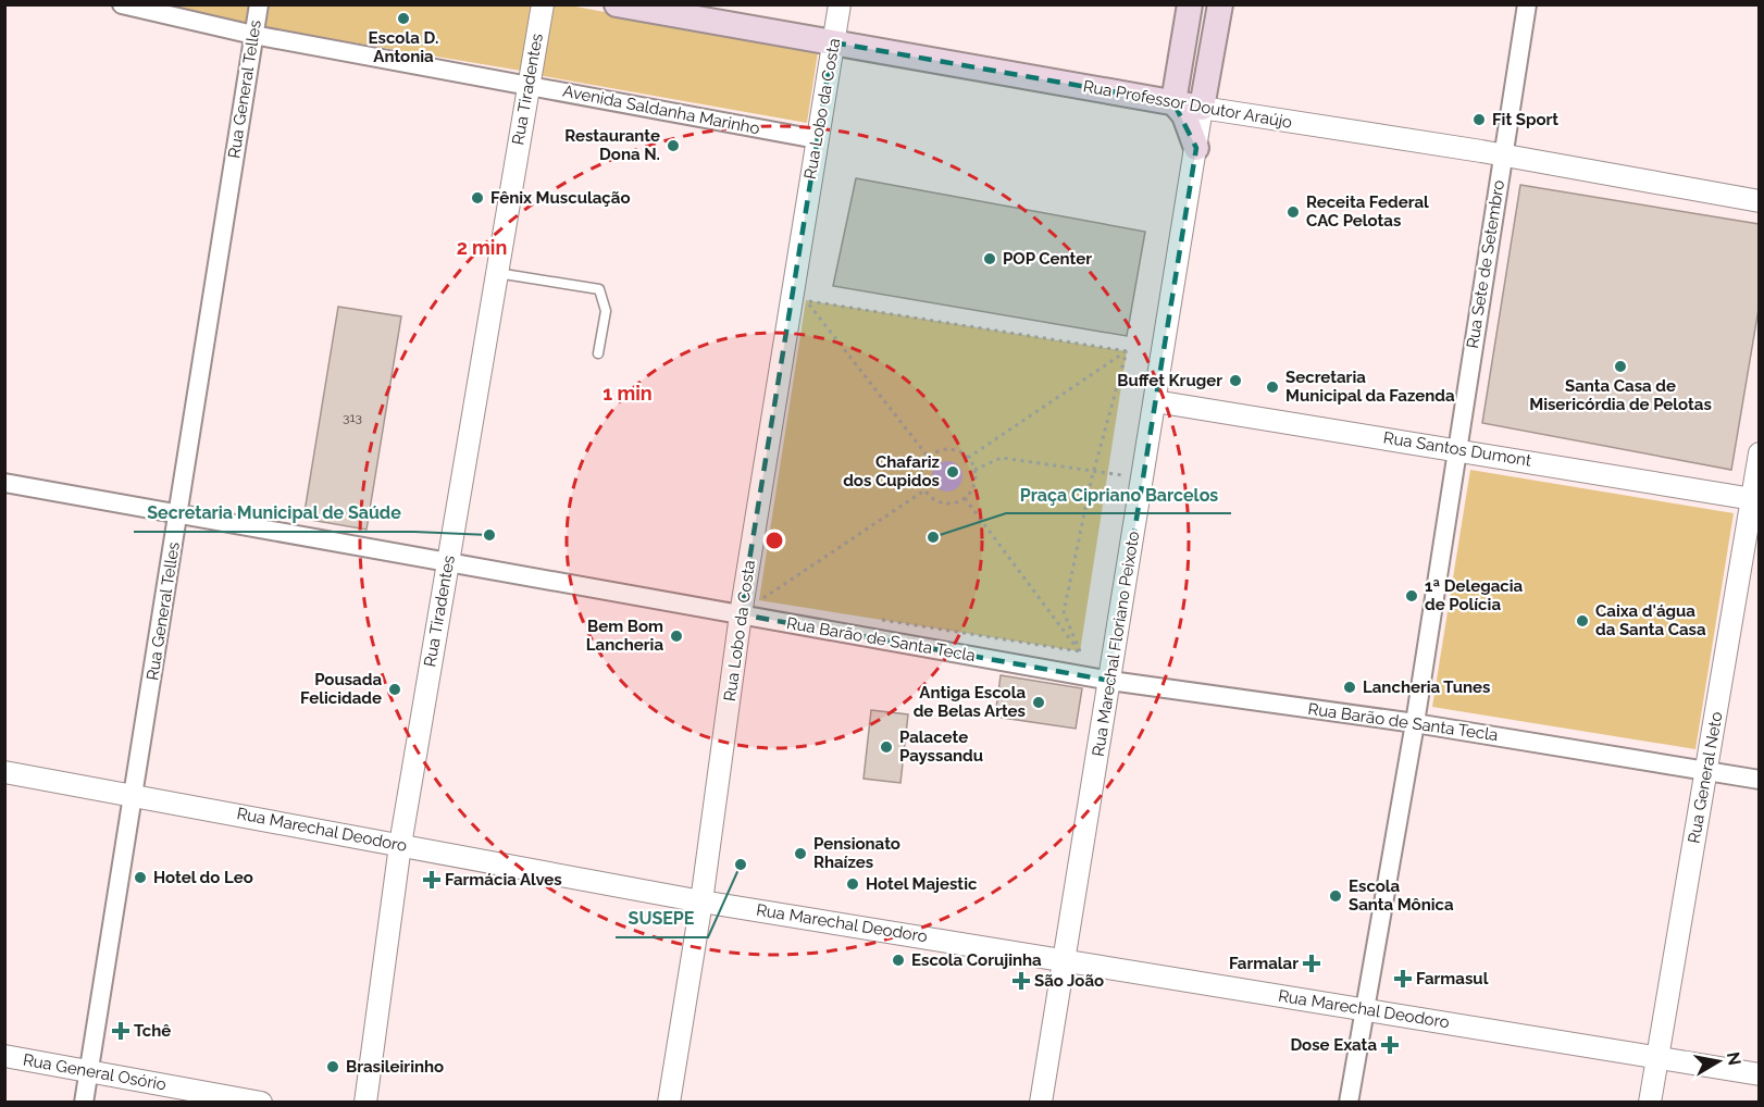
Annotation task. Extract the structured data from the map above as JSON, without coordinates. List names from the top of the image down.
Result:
{
  "streets": {
    "main road": ["Rua Professor Doutor Araújo"],
    "street": [
      "Rua General Telles",
      "Rua Tiradentes",
      "Rua Lobo da Costa",
      "Avenida Saldanha Marinho",
      "Rua Sete de Setembro",
      "Rua Santos Dumont",
      "Rua Barão de Santa Tecla",
      "Rua Marechal Floriano Peixoto",
      "Rua General Neto",
      "Rua Marechal Deodoro",
      "Rua General Osório"
    ]
  },
  "crossings": [
    ["Rua General Telles", "Avenida Saldanha Marinho"],
    ["Rua General Telles", "Rua Barão de Santa Tecla"],
    ["Rua General Telles", "Rua Marechal Deodoro"],
    ["Rua General Telles", "Rua General Osório"],
    ["Rua Tiradentes", "Avenida Saldanha Marinho"],
    ["Rua Tiradentes", "Rua Barão de Santa Tecla"],
    ["Rua Tiradentes", "Rua Marechal Deodoro"],
    ["Rua Professor Doutor Araújo", "Rua Lobo da Costa"],
    ["Rua Professor Doutor Araújo", "Rua Sete de Setembro"],
    ["Rua Professor Doutor Araújo", "Rua Marechal Floriano Peixoto"],
    ["Rua Lobo da Costa", "Avenida Saldanha Marinho"],
    ["Rua Lobo da Costa", "Rua Barão de Santa Tecla"],
    ["Rua Lobo da Costa", "Rua Marechal Deodoro"],
    ["Rua Sete de Setembro", "Rua Santos Dumont"],
    ["Rua Sete de Setembro", "Rua Barão de Santa Tecla"],
    ["Rua Sete de Setembro", "Rua Marechal Deodoro"],
    ["Rua Santos Dumont", "Rua Marechal Floriano Peixoto"],
    ["Rua Santos Dumont", "Rua General Neto"],
    ["Rua Barão de Santa Tecla", "Rua Marechal Floriano Peixoto"],
    ["Rua Barão de Santa Tecla", "Rua General Neto"],
    ["Rua Marechal Floriano Peixoto", "Rua Marechal Deodoro"],
    ["Rua General Neto", "Rua Marechal Deodoro"]
  ],
  "places": {
    "other": [
      "Escola D. Antonia",
      "Fit Sport",
      "Restaurante Dona N.",
      "Fênix Musculação",
      "Receita Federal CAC Pelotas",
      "POP Center",
      "Santa Casa de Misericórdia de Pelotas",
      "Buffet Kruger",
      "Secretaria Municipal da Fazenda",
      "Chafariz dos Cupidos",
      "Secretaria Municipal de Saúde",
      "Praça Cipriano Barcelos",
      "1ª Delegacia de Polícia",
      "Caixa d'água da Santa Casa",
      "Bem Bom Lancheria",
      "Lancheria Tunes",
      "Pousada Felicidade",
      "Antiga Escola de Belas Artes",
      "Palacete Payssandu",
      "Pensionato Rhaízes",
      "SUSEPE",
      "Hotel do Leo",
      "Hotel Majestic",
      "Escola Santa Mônica",
      "Escola Corujinha",
      "Brasileirinho"
    ],
    "health": [
      "Farmácia Alves",
      "Farmalar",
      "Farmasul",
      "São João",
      "Tchê",
      "Dose Exata"
    ]
  },
  "house_numbers": ["313"],
  "north": "right",
  "rings": ["2 min", "1 min"]
}
